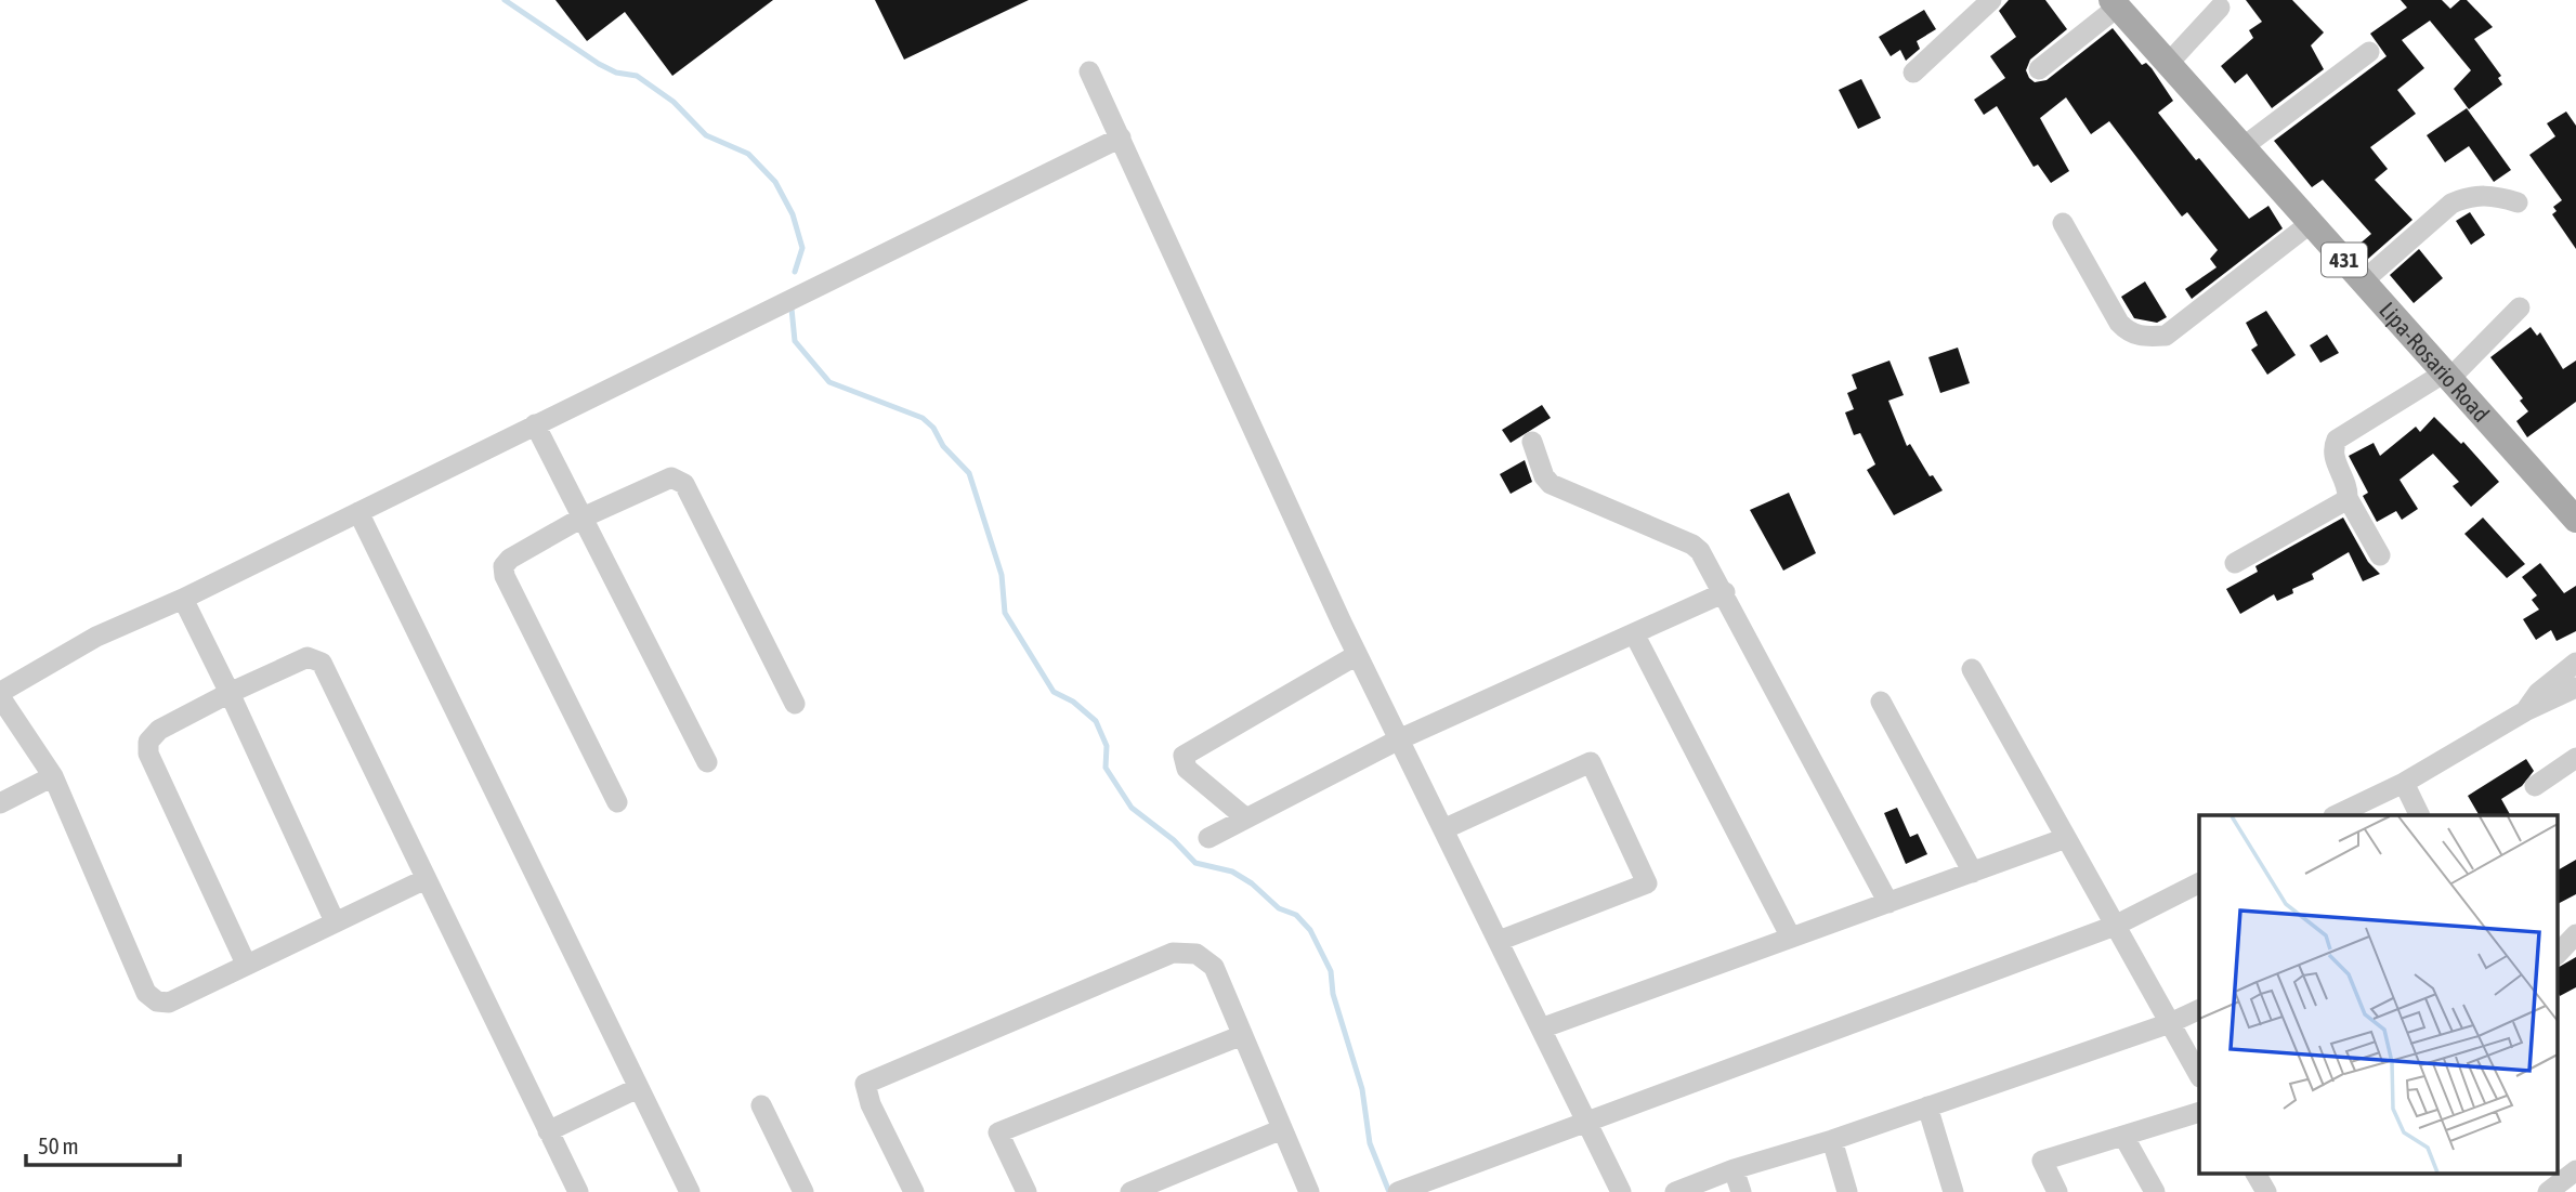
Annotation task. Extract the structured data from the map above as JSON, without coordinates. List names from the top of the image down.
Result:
{
  "streets": {
    "main road": ["431", "Lipa-Rosario Road"]
  },
  "scale_bar": "50 m"
}
